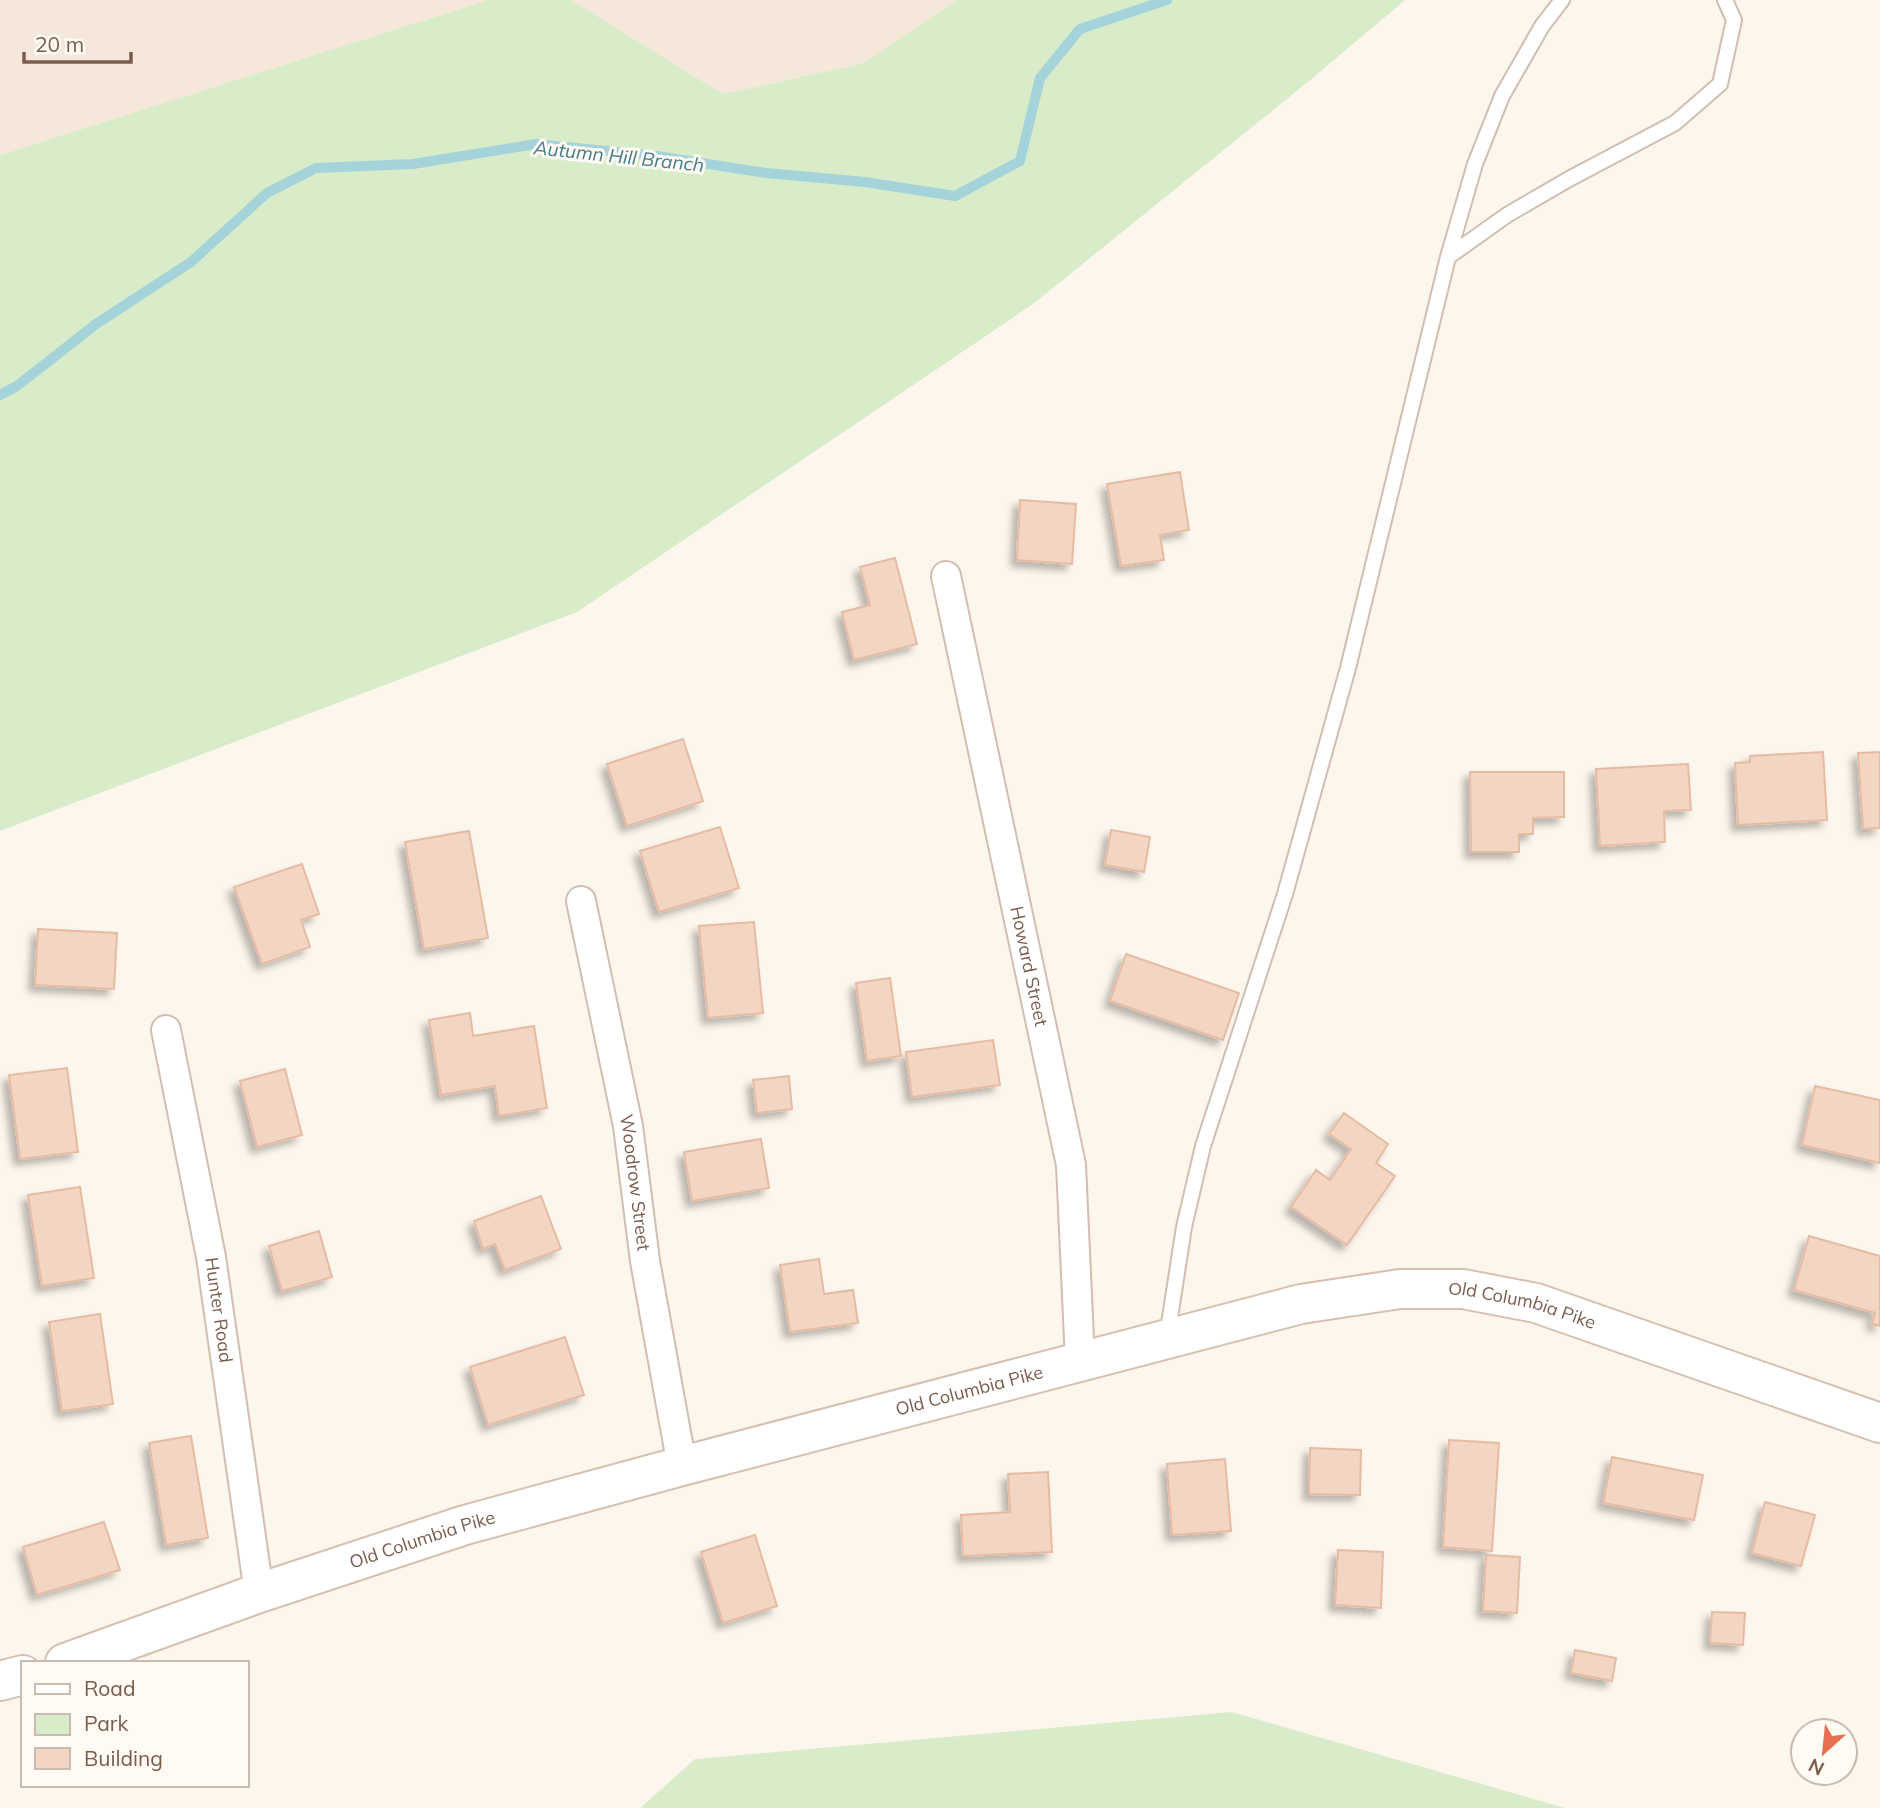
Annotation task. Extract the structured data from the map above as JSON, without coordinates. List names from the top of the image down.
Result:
{
  "streets": {
    "street": [
      "Howard Street",
      "Woodrow Street",
      "Old Columbia Pike",
      "Hunter Road"
    ]
  },
  "crossings": [
    ["Howard Street", "Old Columbia Pike"],
    ["Woodrow Street", "Old Columbia Pike"],
    ["Old Columbia Pike", "Hunter Road"]
  ],
  "water": ["Autumn Hill Branch"],
  "legend": ["Road", "Park", "Building"],
  "scale_bar": "20 m",
  "north": "bottom left"
}
